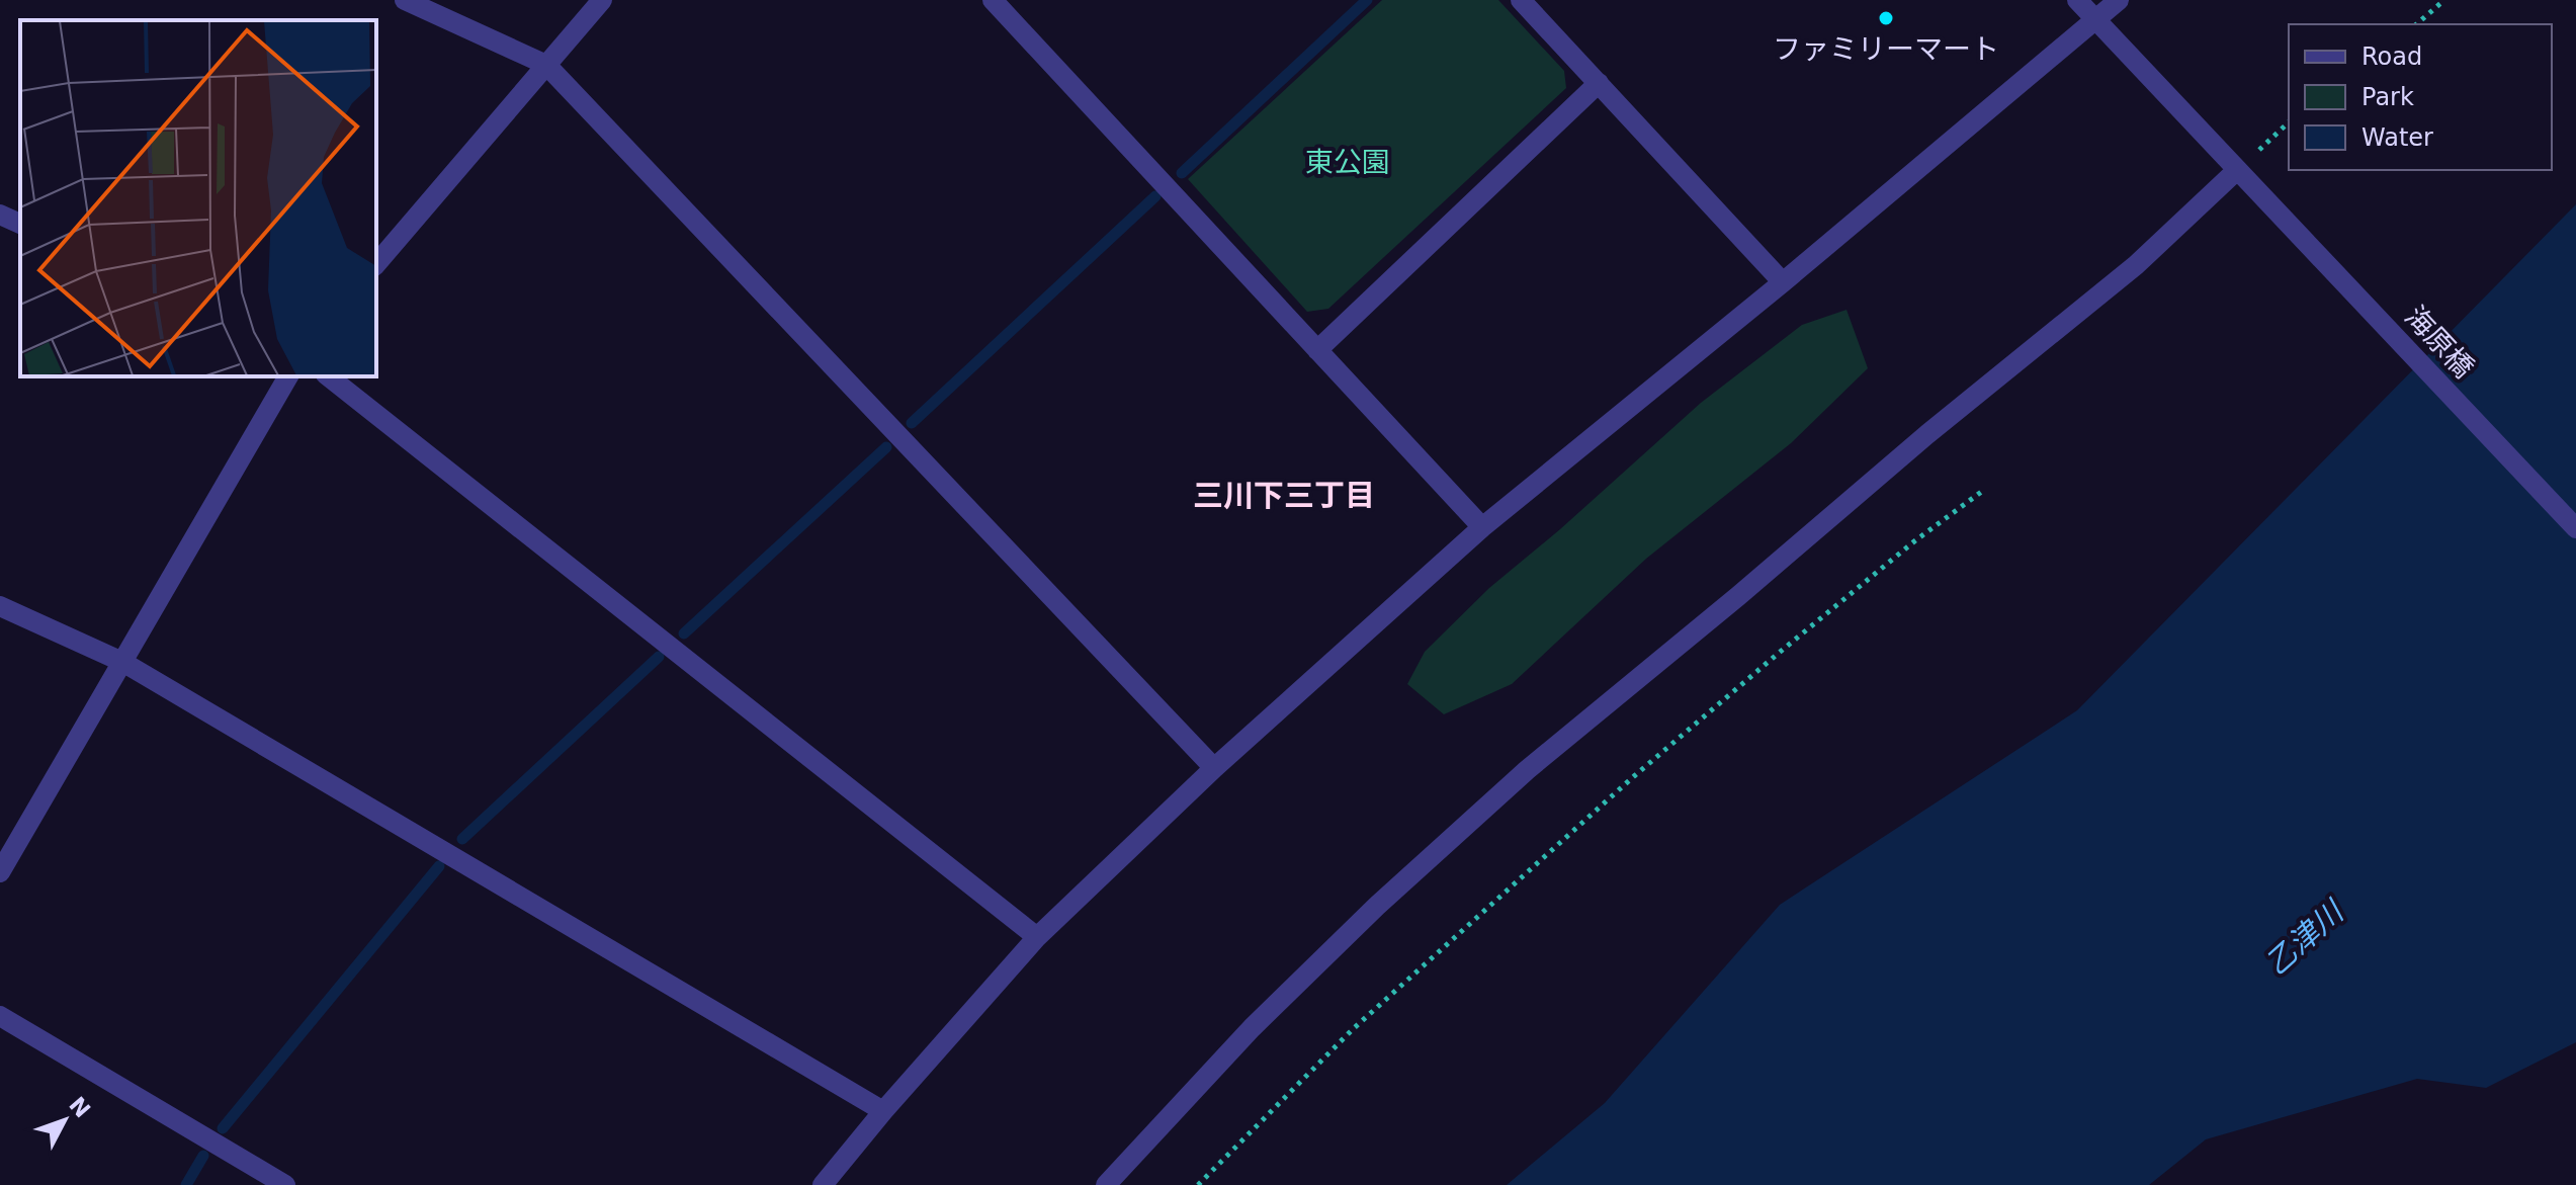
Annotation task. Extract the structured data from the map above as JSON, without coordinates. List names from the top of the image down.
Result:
{
  "streets": {
    "street": ["海原橋"]
  },
  "districts": ["三川下三丁目"],
  "water": ["乙津川"],
  "parks": ["東公園"],
  "places": ["ファミリーマート"],
  "legend": ["Road", "Park", "Water"],
  "north": "top right"
}
